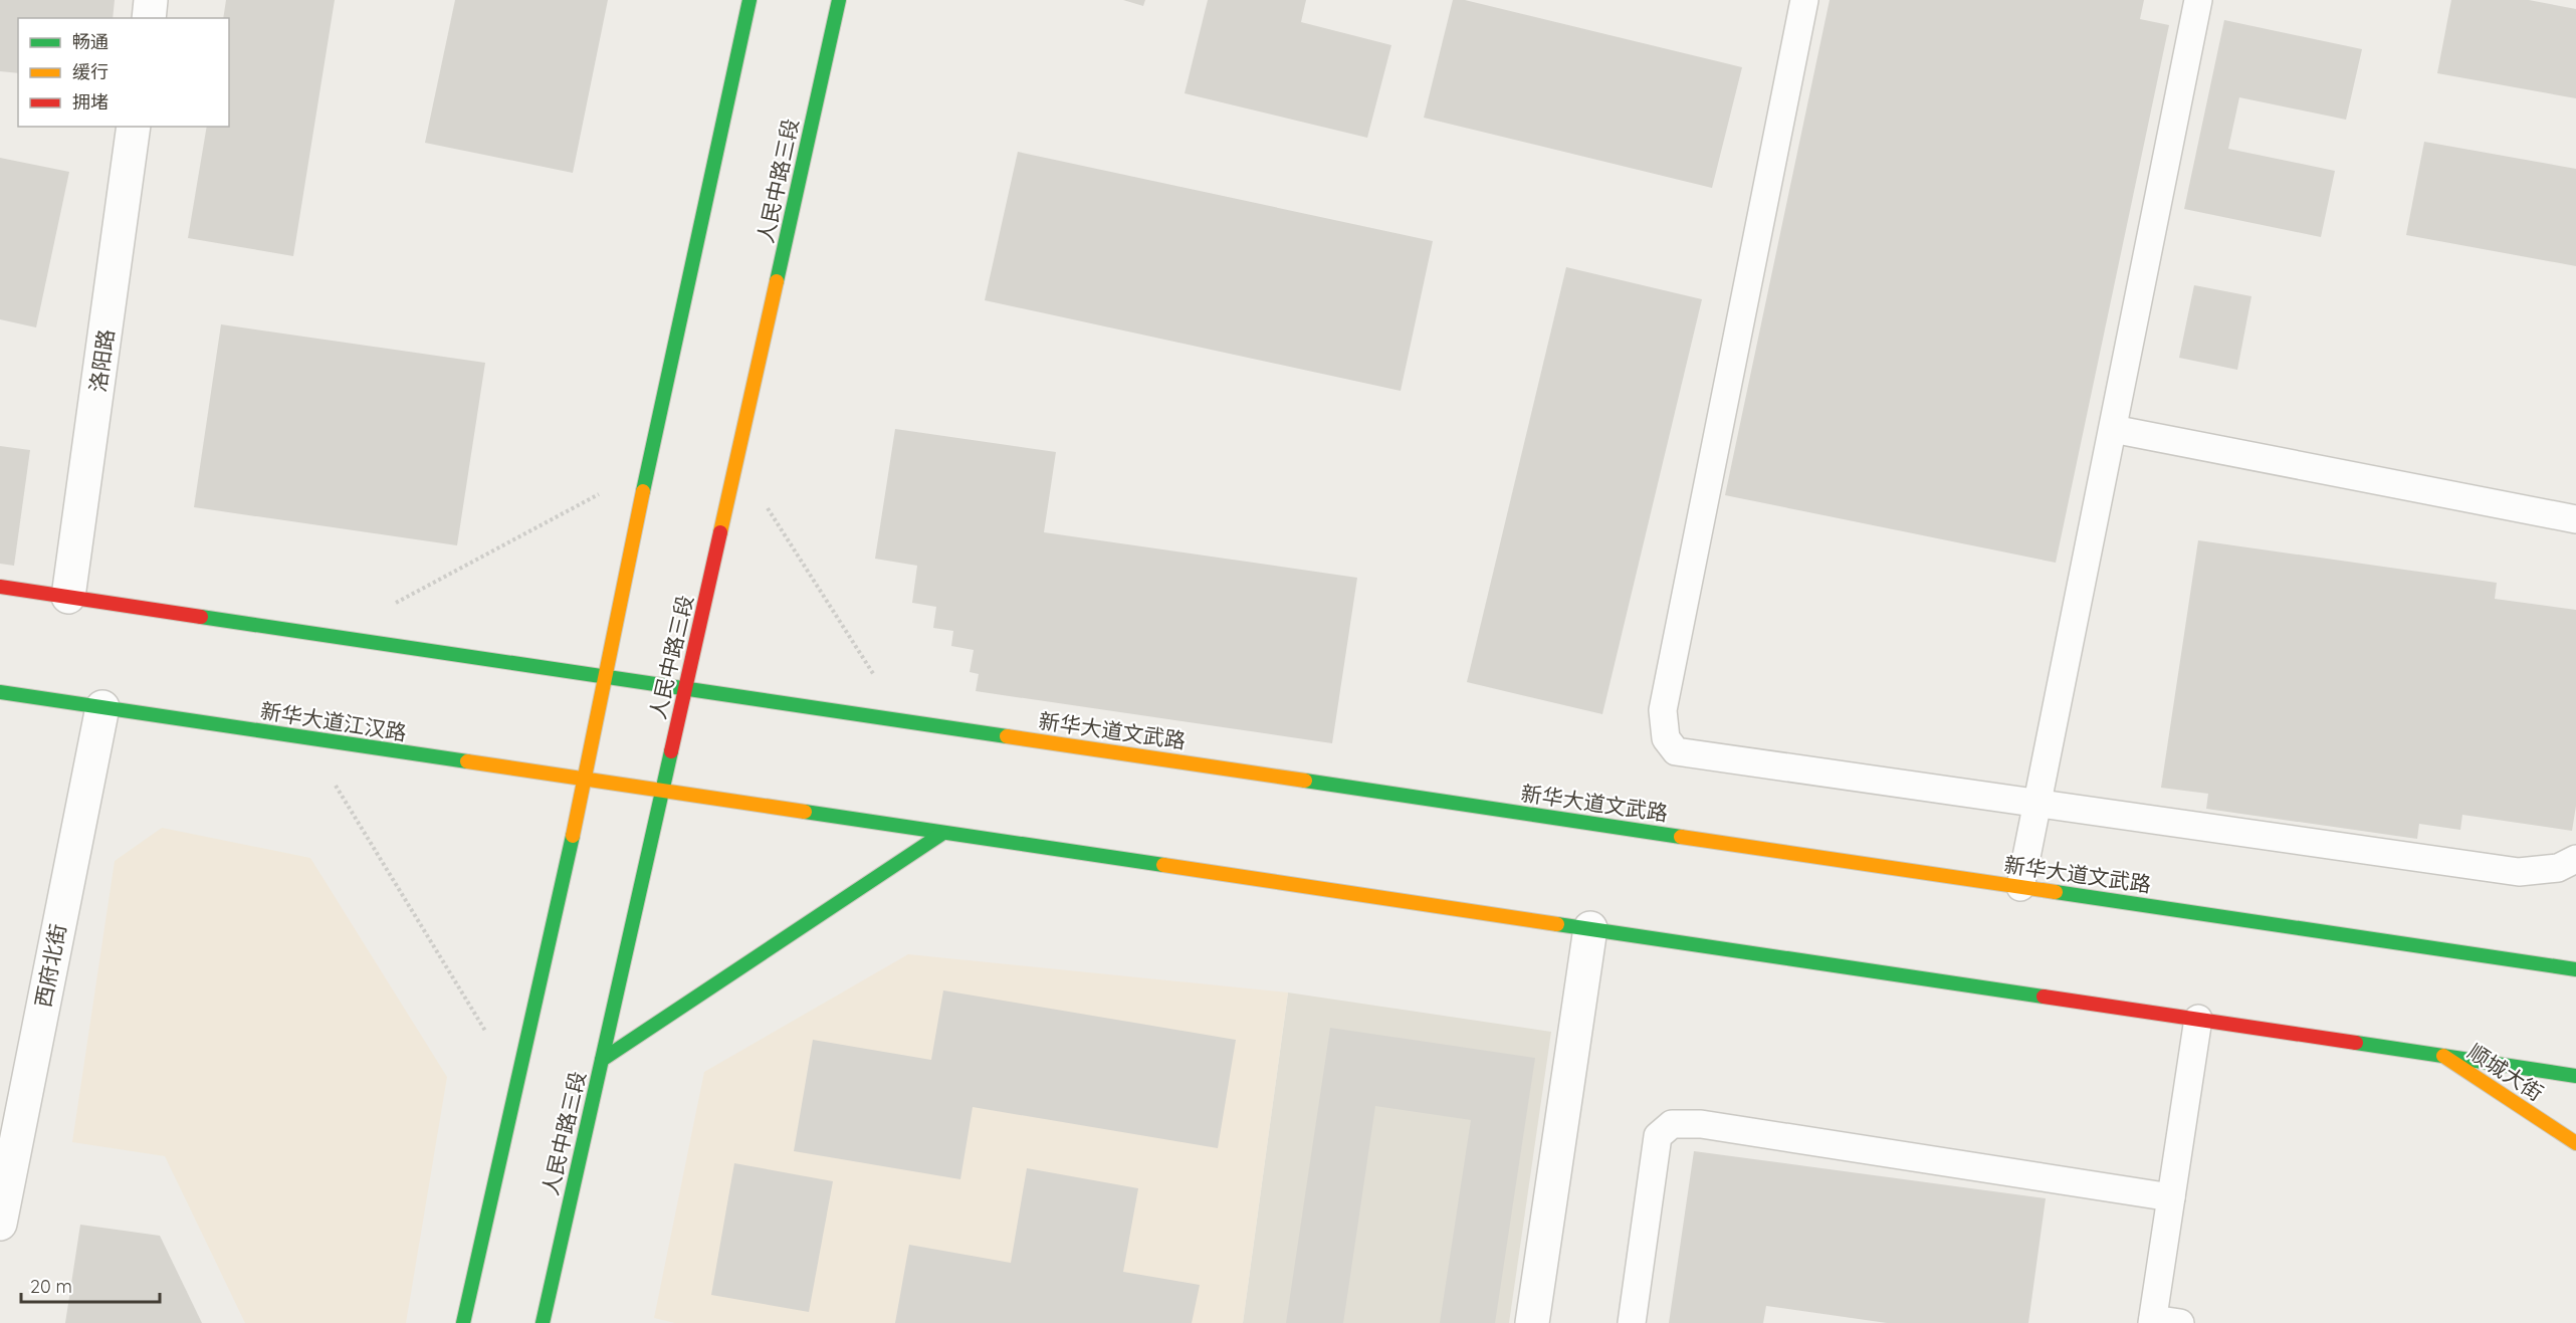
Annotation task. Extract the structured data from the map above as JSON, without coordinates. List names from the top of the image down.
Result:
{
  "streets": {
    "main road": [
      "人民中路三段",
      "新华大道江汉路",
      "新华大道文武路",
      "顺城大街"
    ],
    "street": ["洛阳路", "西府北街"]
  },
  "crossings": [
    ["人民中路三段", "新华大道江汉路"],
    ["人民中路三段", "新华大道文武路"],
    ["新华大道江汉路", "西府北街"]
  ],
  "legend": ["畅通", "缓行", "拥堵"],
  "scale_bar": "20 m"
}
